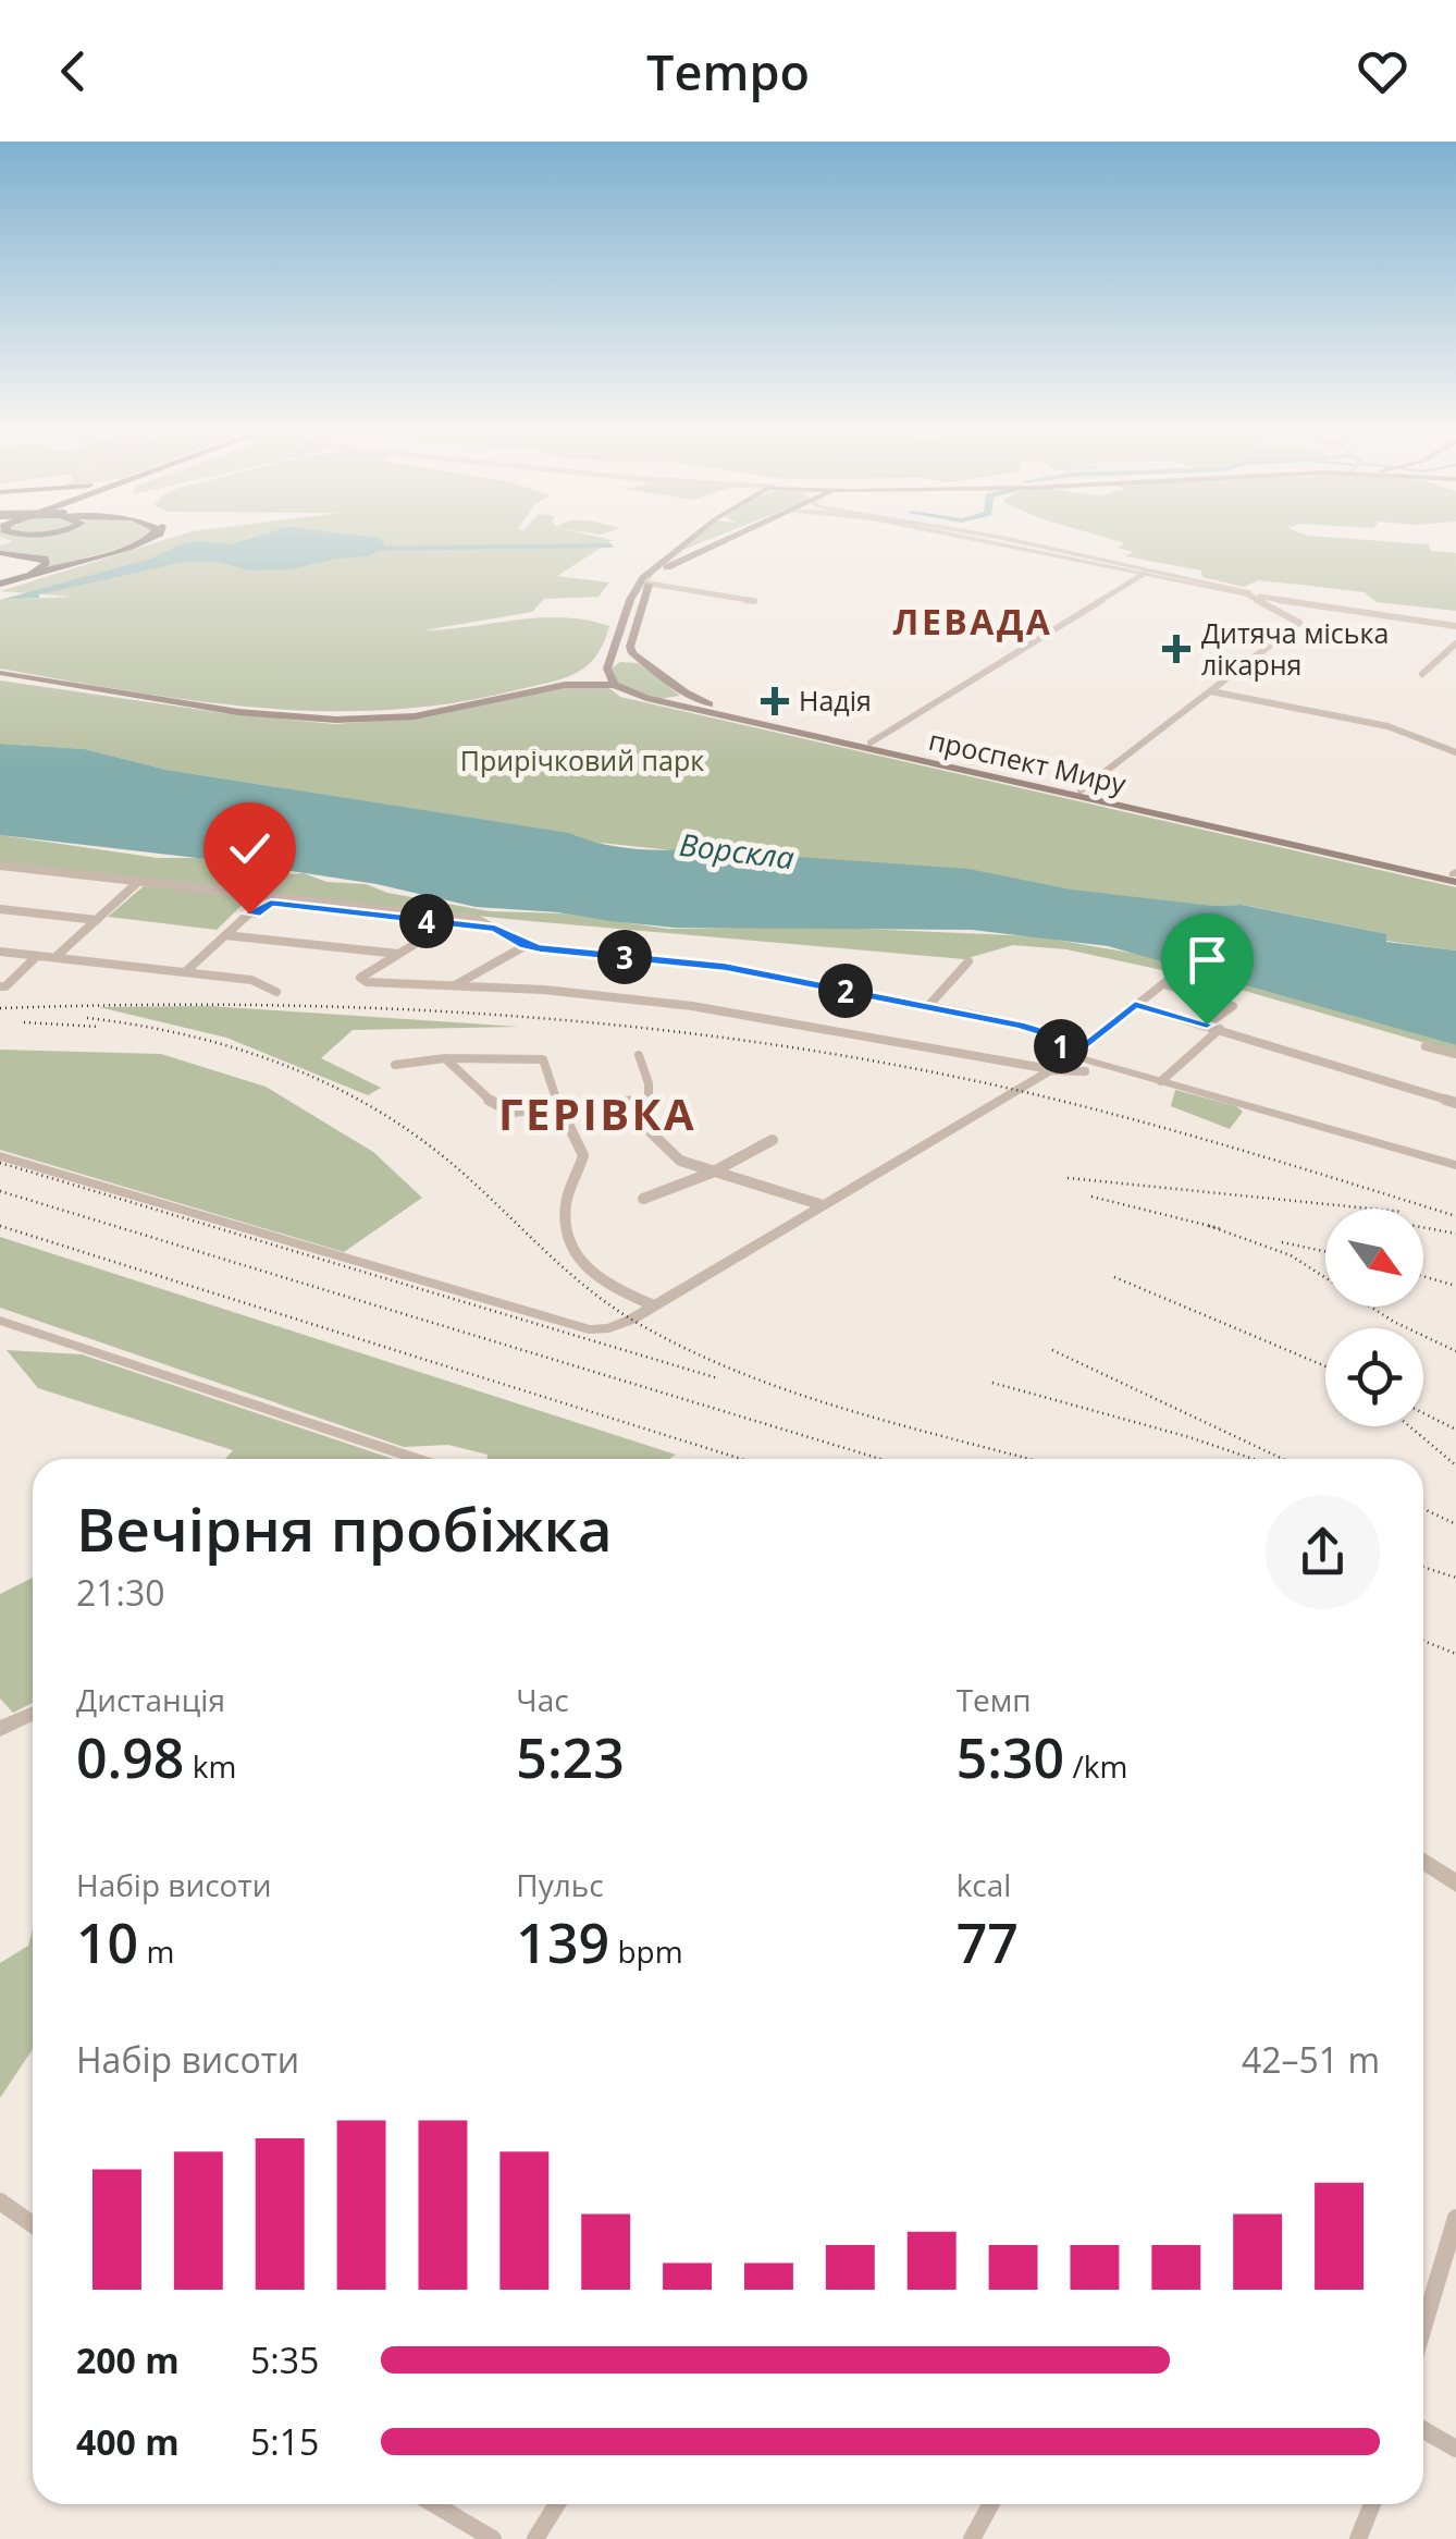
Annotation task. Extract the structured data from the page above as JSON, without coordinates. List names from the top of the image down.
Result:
{
  "streets": {
    "main road": ["проспект Миру"]
  },
  "districts": ["ЛЕВАДА", "ГЕРІВКА"],
  "water": ["Ворскла"],
  "parks": ["Прирічковий парк"],
  "places": {
    "health": ["Дитяча міська лікарня", "Надія"]
  },
  "north": "bottom right",
  "page": {
    "header": "Tempo",
    "pins": [
      "4",
      "3",
      "2",
      "1"
    ],
    "heading": ["Вечірня пробіжка", "21:30"],
    "stats": [
      ["Дистанція", "0.98 km"],
      ["Час", "5:23"],
      ["Темп", "5:30 /km"],
      ["Набір висоти", "10 m"],
      ["Пульс", "139 bpm"],
      ["kcal", "77"]
    ],
    "chart": ["Набір висоти", "42–51 m"],
    "list": [
      {
        "name": "200 m",
        "note": "5:35"
      },
      {
        "name": "400 m",
        "note": "5:15"
      }
    ]
  }
}
